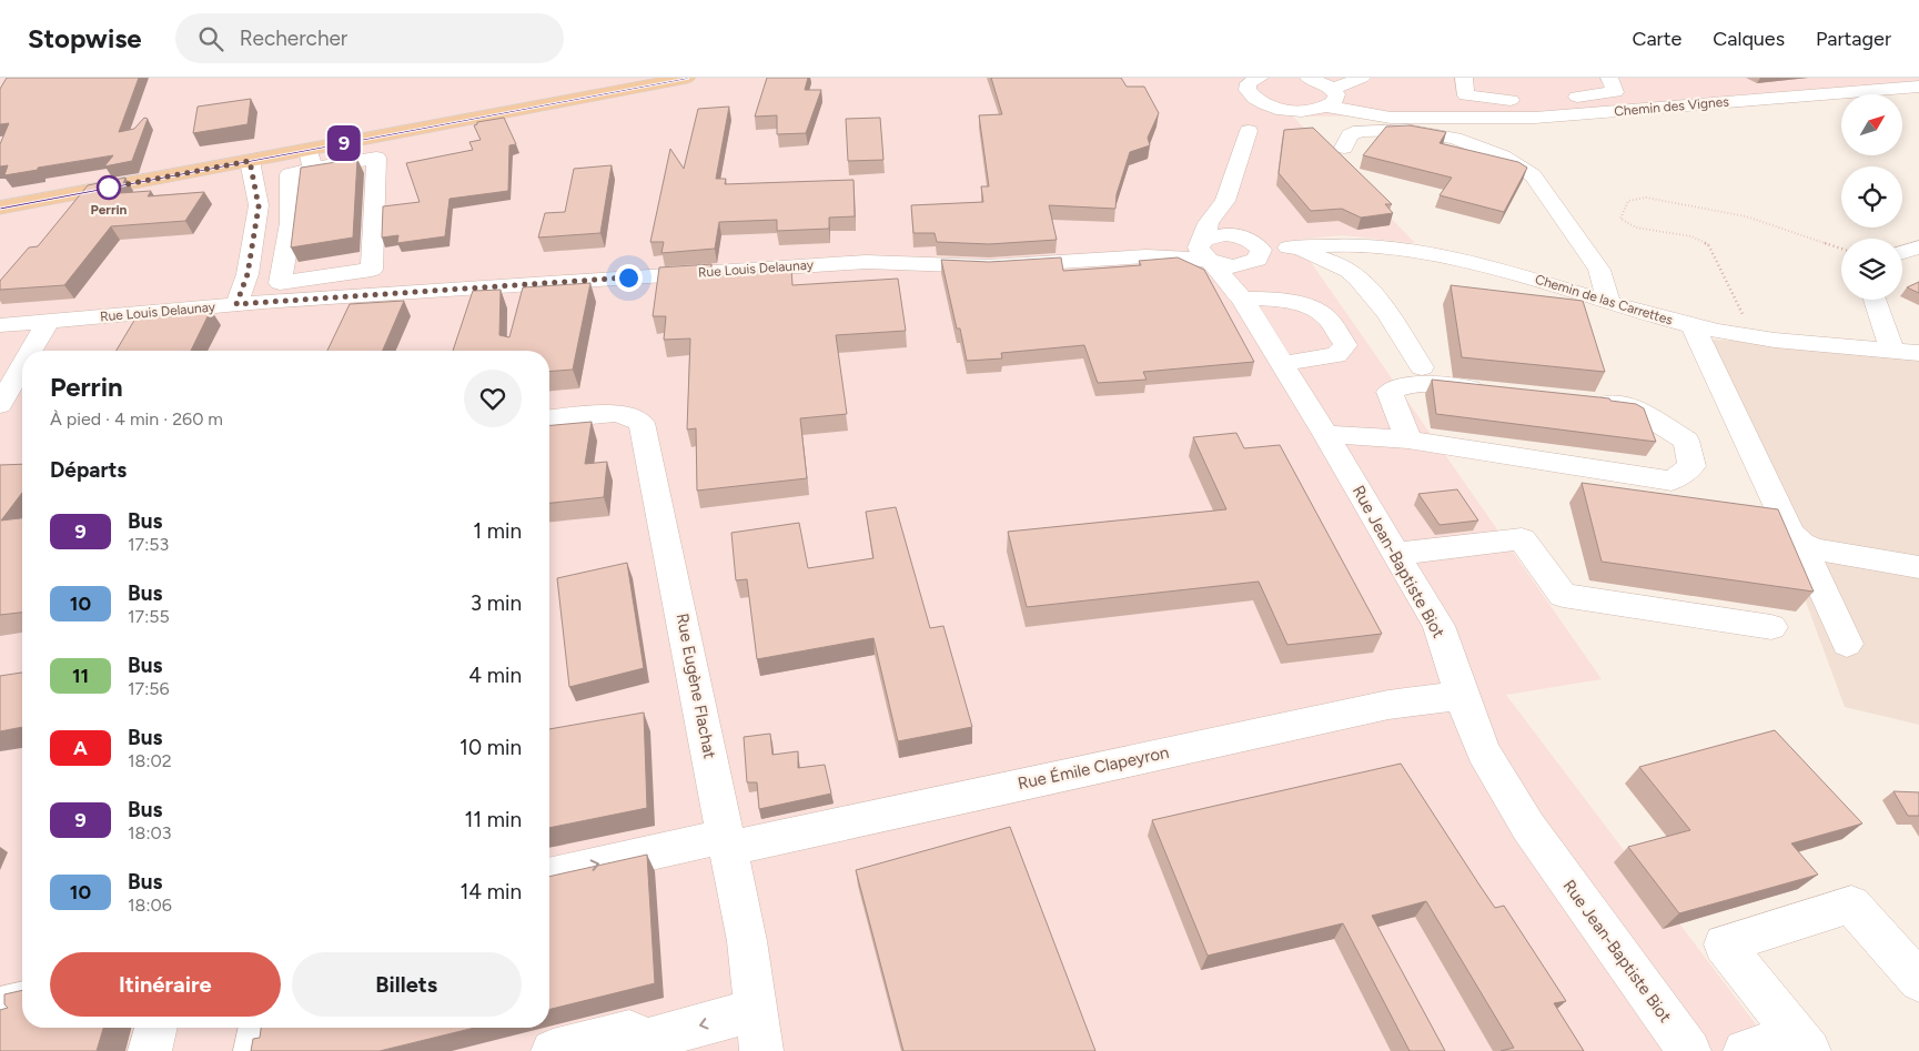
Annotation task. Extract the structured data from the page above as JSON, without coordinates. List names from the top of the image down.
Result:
{
  "streets": {
    "street": [
      "Chemin des Vignes",
      "Rue Louis Delaunay",
      "Chemin de las Carrettes",
      "Rue Jean-Baptiste Biot",
      "Rue Eugène Flachat",
      "Rue Émile Clapeyron"
    ]
  },
  "crossings": [
    ["Rue Louis Delaunay", "Rue Jean-Baptiste Biot"],
    ["Rue Jean-Baptiste Biot", "Rue Émile Clapeyron"],
    ["Rue Eugène Flachat", "Rue Émile Clapeyron"]
  ],
  "places": ["Perrin"],
  "lines": ["bus line 9"],
  "north": "top right",
  "page": {
    "header": "Stopwise",
    "search": "Rechercher",
    "nav": ["Carte", "Calques", "Partager"],
    "on_map": "9",
    "heading": [
      ["Perrin", "À pied · 4 min · 260 m"],
      "Départs"
    ],
    "list": [
      {
        "mark": "9",
        "name": "Bus",
        "note": "17:53",
        "value": "1 min"
      },
      {
        "mark": "10",
        "name": "Bus",
        "note": "17:55",
        "value": "3 min"
      },
      {
        "mark": "11",
        "name": "Bus",
        "note": "17:56",
        "value": "4 min"
      },
      {
        "mark": "A",
        "name": "Bus",
        "note": "18:02",
        "value": "10 min"
      },
      {
        "mark": "9",
        "name": "Bus",
        "note": "18:03",
        "value": "11 min"
      },
      {
        "mark": "10",
        "name": "Bus",
        "note": "18:06",
        "value": "14 min"
      }
    ],
    "buttons": ["Itinéraire", "Billets"]
  }
}
